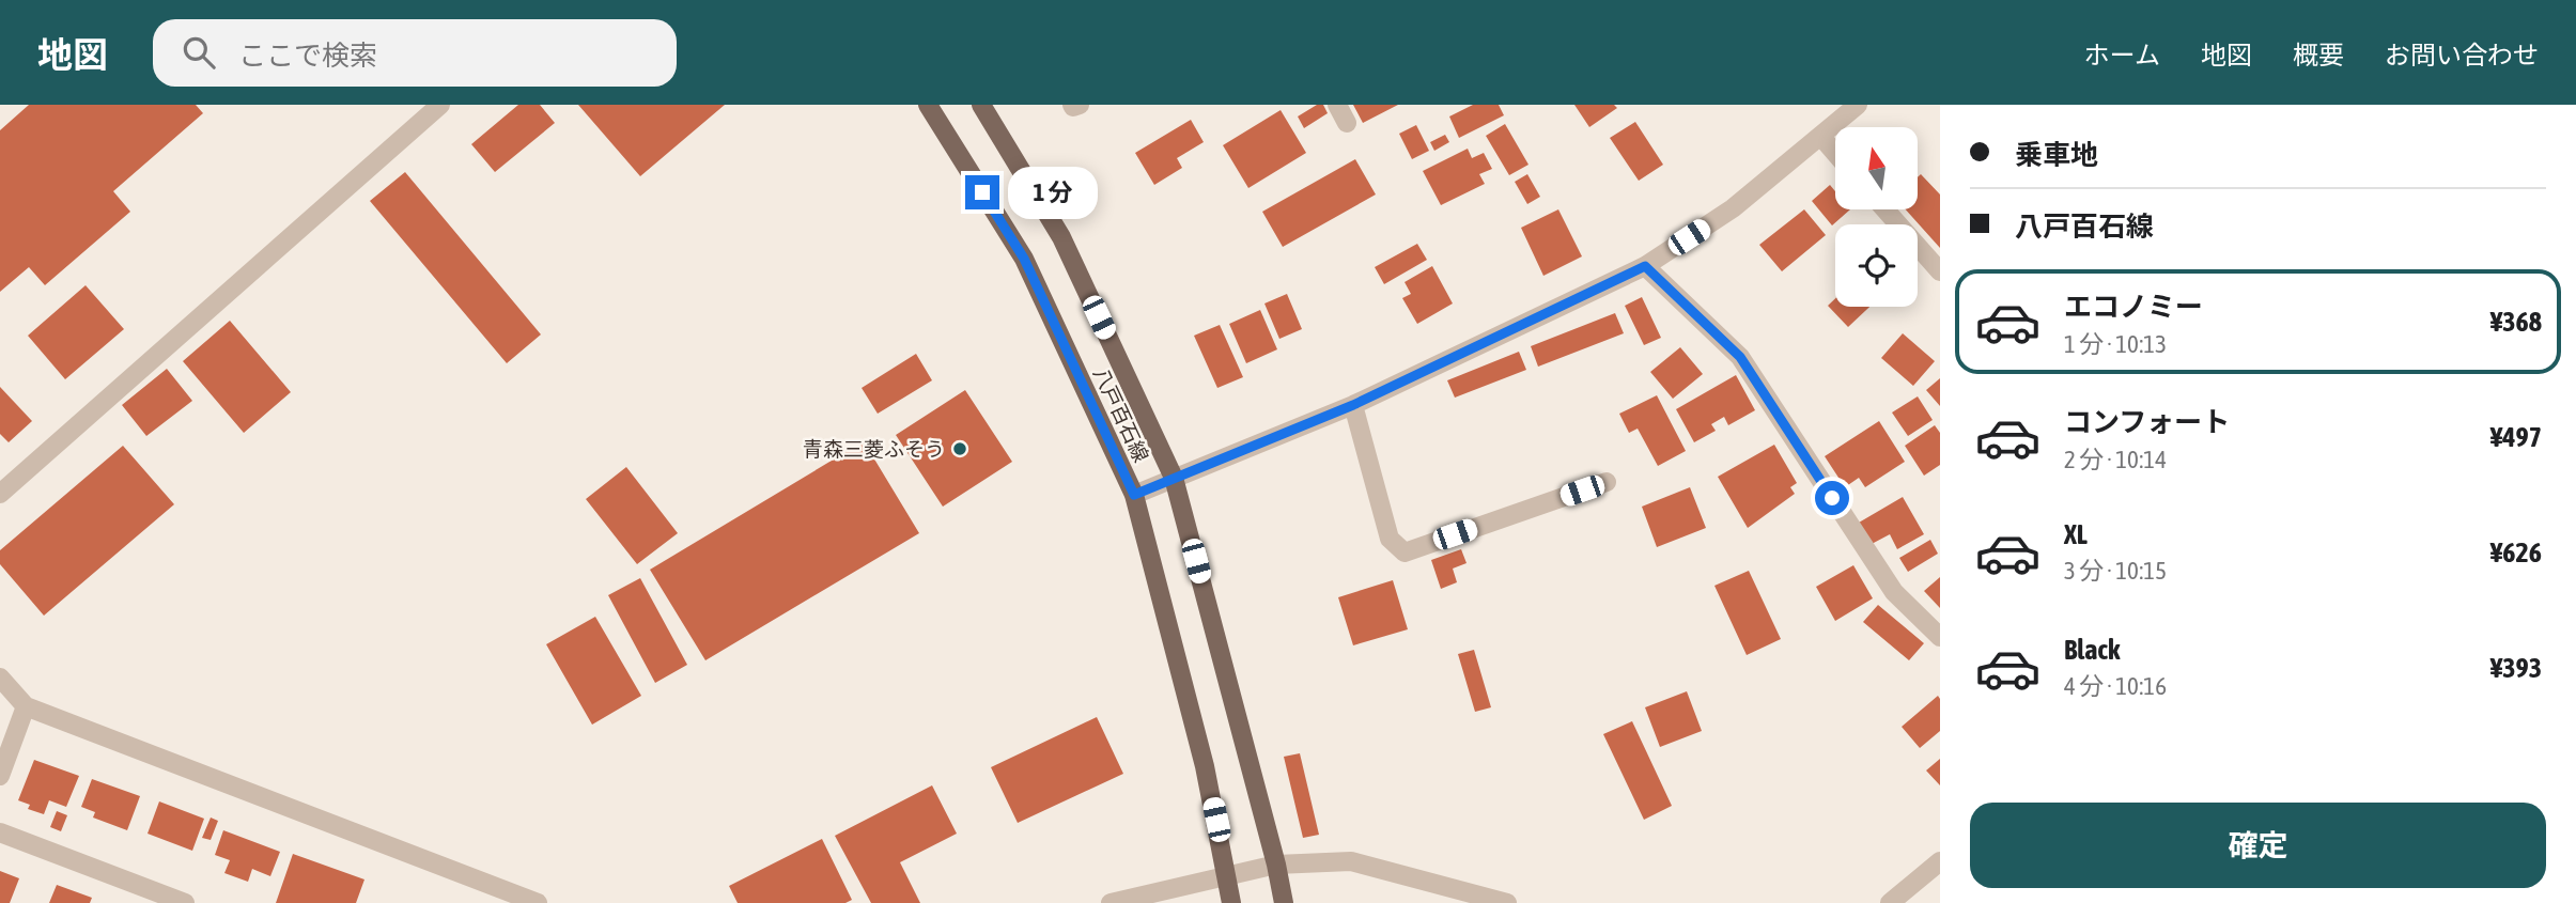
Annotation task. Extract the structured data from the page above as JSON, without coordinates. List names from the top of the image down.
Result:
{
  "streets": {
    "main road": ["八戸百石線"]
  },
  "places": ["青森三菱ふそう"],
  "north": "top",
  "page": {
    "header": "地図",
    "search": "ここで検索",
    "nav": [
      "ホーム",
      "地図",
      "概要",
      "お問い合わせ"
    ],
    "banner": ["乗車地", "八戸百石線"],
    "bubble": "1 分",
    "list": [
      {
        "name": "エコノミー",
        "note": "1 分 · 10:13",
        "value": "¥368"
      },
      {
        "name": "コンフォート",
        "note": "2 分 · 10:14",
        "value": "¥497"
      },
      {
        "name": "XL",
        "note": "3 分 · 10:15",
        "value": "¥626"
      },
      {
        "name": "Black",
        "note": "4 分 · 10:16",
        "value": "¥393"
      }
    ],
    "buttons": "確定"
  }
}
